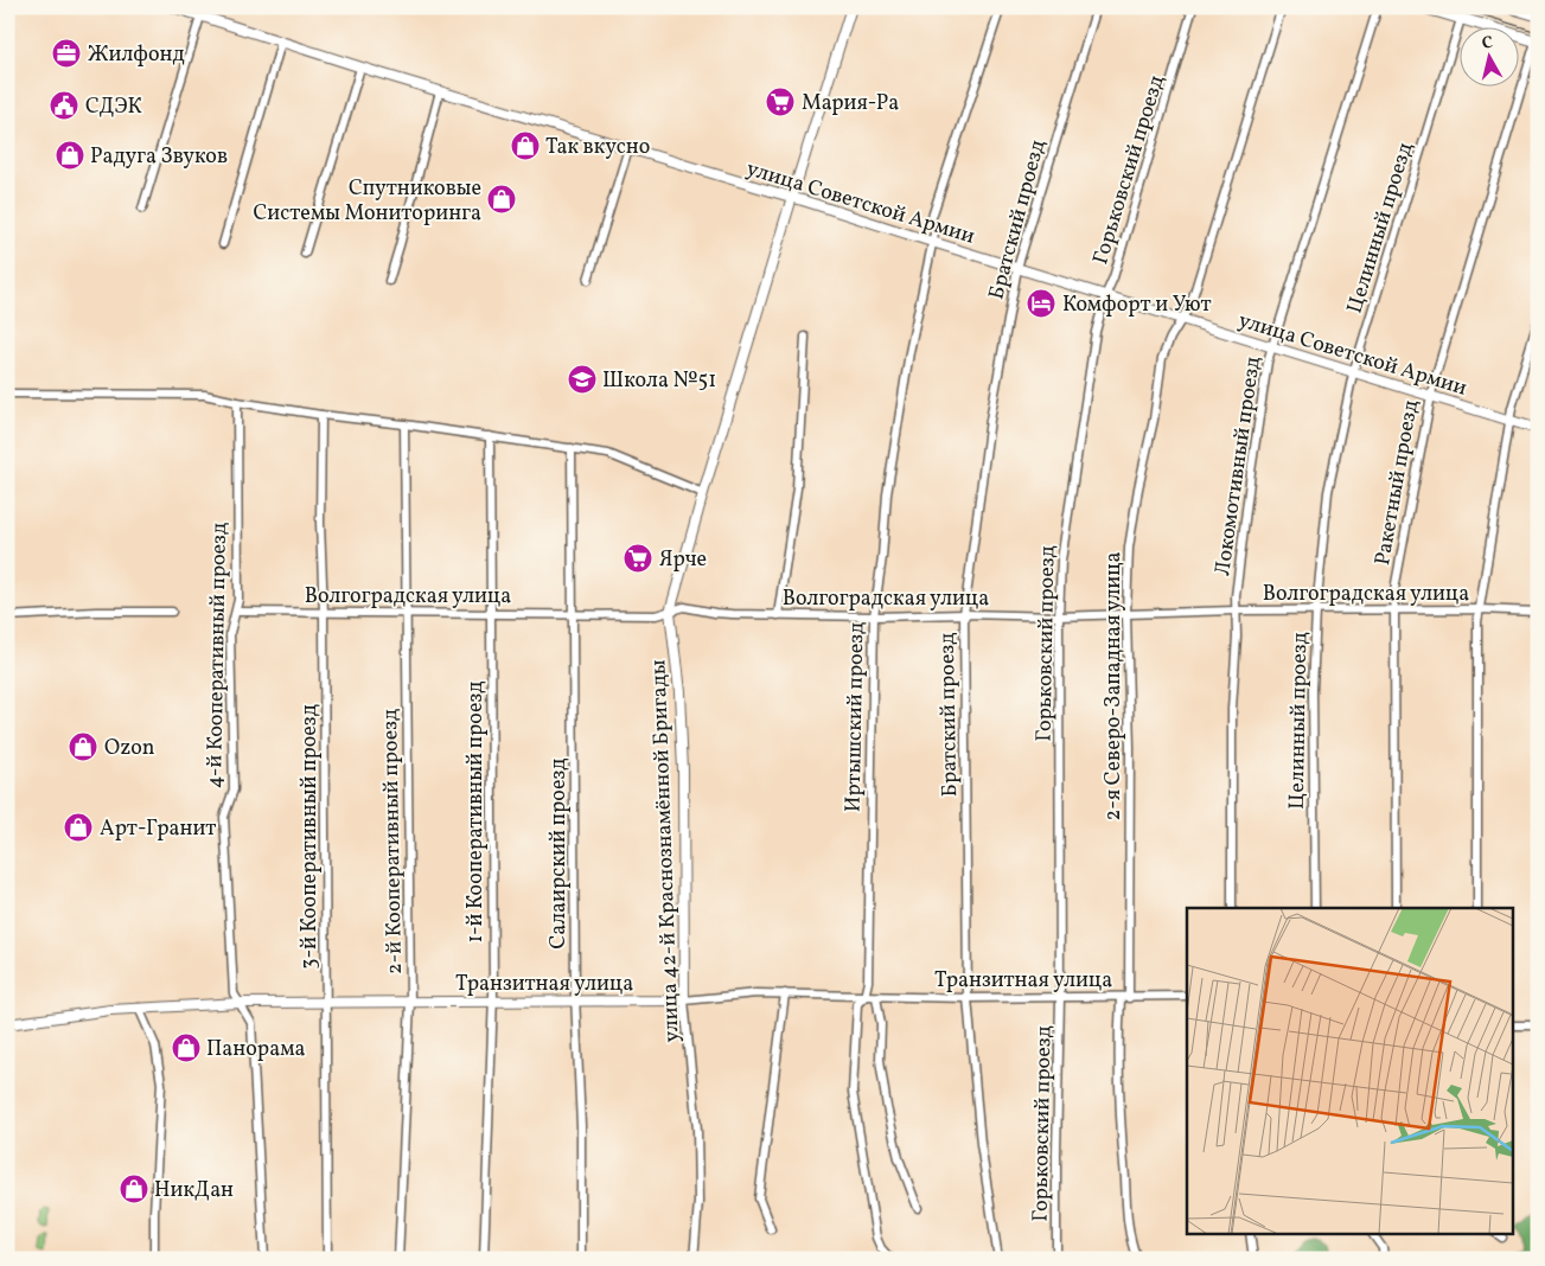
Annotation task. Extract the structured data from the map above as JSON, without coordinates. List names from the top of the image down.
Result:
{
  "streets": {
    "street": [
      "Горьковский проезд",
      "улица Советской Армии",
      "Братский проезд",
      "Целинный проезд",
      "Локомотивный проезд",
      "Ракетный проезд",
      "Волгоградская улица",
      "4-й Кооперативный проезд",
      "2-я Северо-Западная улица",
      "Иртышский проезд",
      "1-й Кооперативный проезд",
      "3-й Кооперативный проезд",
      "2-й Кооперативный проезд",
      "улица 42-й Краснознамённой Бригады",
      "Салаирский проезд",
      "Транзитная улица"
    ]
  },
  "crossings": [
    ["Горьковский проезд", "улица Советской Армии"],
    ["Горьковский проезд", "Волгоградская улица"],
    ["Горьковский проезд", "Транзитная улица"],
    ["улица Советской Армии", "Братский проезд"],
    ["улица Советской Армии", "Целинный проезд"],
    ["улица Советской Армии", "Локомотивный проезд"],
    ["улица Советской Армии", "Ракетный проезд"],
    ["улица Советской Армии", "2-я Северо-Западная улица"],
    ["улица Советской Армии", "Иртышский проезд"],
    ["улица Советской Армии", "улица 42-й Краснознамённой Бригады"],
    ["Братский проезд", "Волгоградская улица"],
    ["Братский проезд", "Транзитная улица"],
    ["Целинный проезд", "Волгоградская улица"],
    ["Локомотивный проезд", "Волгоградская улица"],
    ["Ракетный проезд", "Волгоградская улица"],
    ["Волгоградская улица", "4-й Кооперативный проезд"],
    ["Волгоградская улица", "2-я Северо-Западная улица"],
    ["Волгоградская улица", "Иртышский проезд"],
    ["Волгоградская улица", "1-й Кооперативный проезд"],
    ["Волгоградская улица", "3-й Кооперативный проезд"],
    ["Волгоградская улица", "2-й Кооперативный проезд"],
    ["Волгоградская улица", "улица 42-й Краснознамённой Бригады"],
    ["Волгоградская улица", "Салаирский проезд"],
    ["4-й Кооперативный проезд", "Транзитная улица"],
    ["2-я Северо-Западная улица", "Транзитная улица"],
    ["Иртышский проезд", "Транзитная улица"],
    ["1-й Кооперативный проезд", "Транзитная улица"],
    ["3-й Кооперативный проезд", "Транзитная улица"],
    ["2-й Кооперативный проезд", "Транзитная улица"],
    ["улица 42-й Краснознамённой Бригады", "Транзитная улица"],
    ["Салаирский проезд", "Транзитная улица"]
  ],
  "places": {
    "office": ["Жилфонд"],
    "supermarket": ["Мария-Ра", "Ярче"],
    "public building": ["СДЭК"],
    "shop": [
      "Так вкусно",
      "Радуга Звуков",
      "Спутниковые Системы Мониторинга",
      "Ozon",
      "Арт-Гранит",
      "Панорама",
      "НикДан"
    ],
    "hotel": ["Комфорт и Уют"],
    "school or university": ["Школа №51"]
  },
  "north": "top"
}
